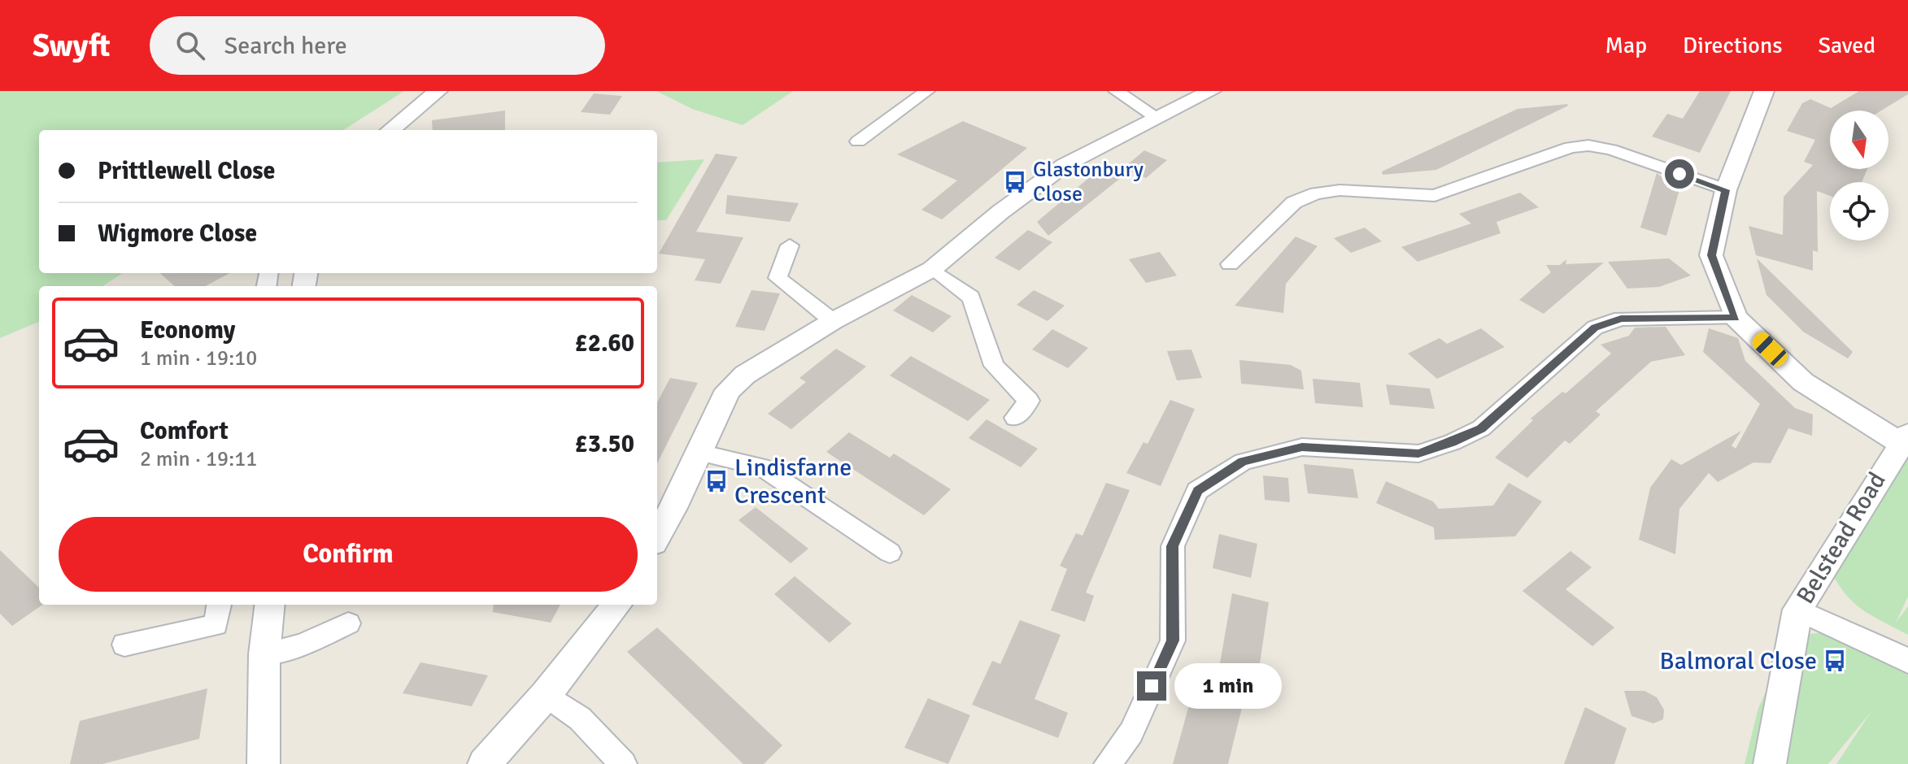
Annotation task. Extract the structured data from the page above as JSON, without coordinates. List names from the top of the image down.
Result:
{
  "streets": {
    "street": ["Belstead Road"]
  },
  "places": {
    "bus stop": ["Glastonbury Close", "Lindisfarne Crescent", "Balmoral Close"]
  },
  "north": "bottom",
  "page": {
    "header": "Swyft",
    "search": "Search here",
    "nav": ["Map", "Directions", "Saved"],
    "banner": ["Prittlewell Close", "Wigmore Close"],
    "list": [
      {
        "name": "Economy",
        "note": "1 min · 19:10",
        "value": "£2.60"
      },
      {
        "name": "Comfort",
        "note": "2 min · 19:11",
        "value": "£3.50"
      }
    ],
    "buttons": "Confirm",
    "bubble": "1 min"
  }
}
